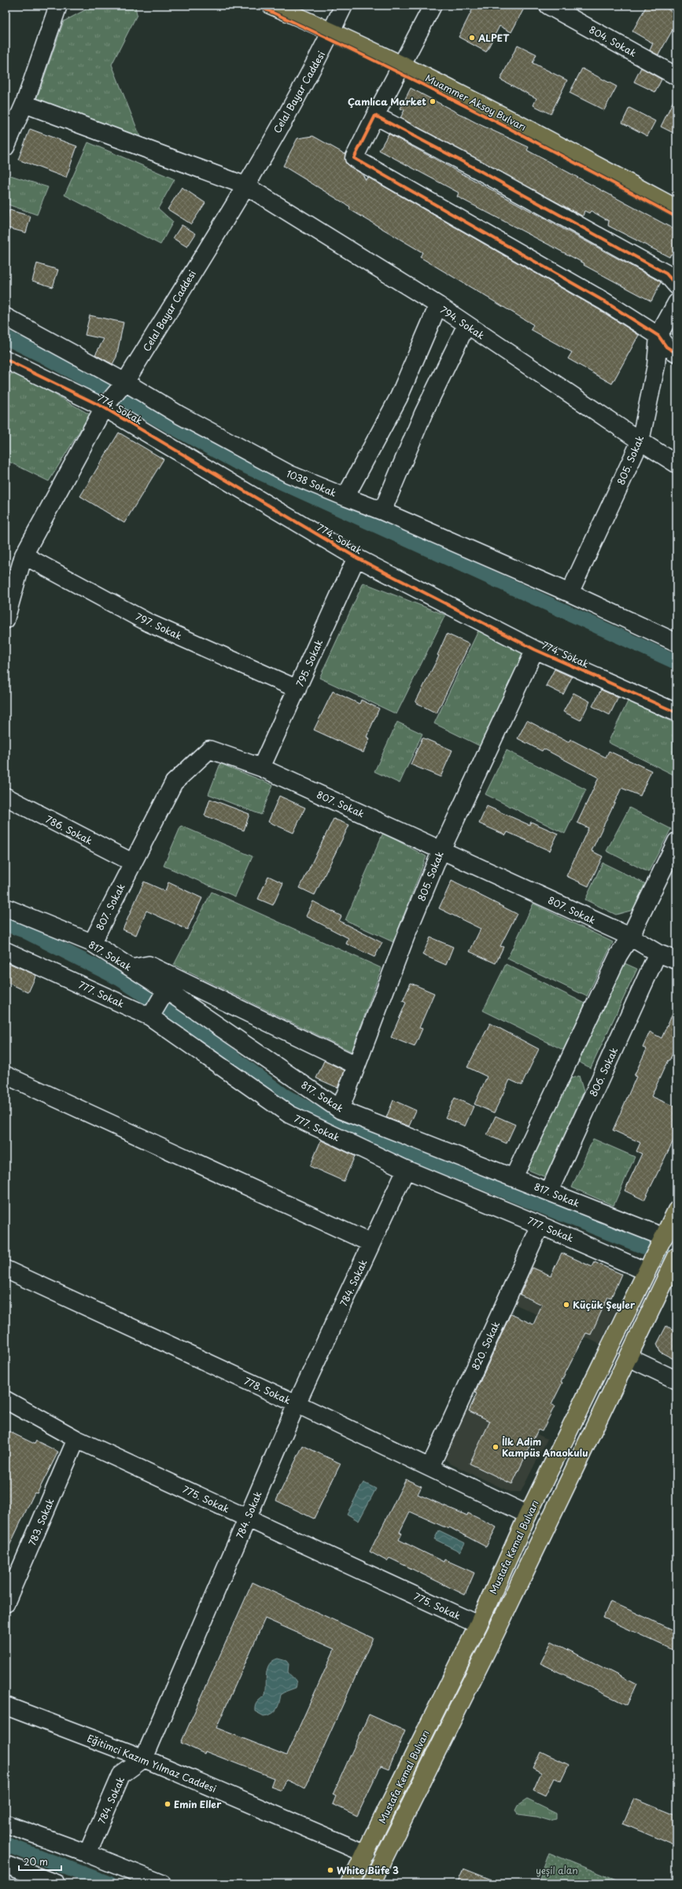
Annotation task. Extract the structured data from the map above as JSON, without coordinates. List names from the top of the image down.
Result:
{
  "streets": {
    "main road": ["Muammer Aksoy Bulvarı", "Mustafa Kemal Bulvarı"],
    "street": [
      "804. Sokak",
      "Celal Bayar Caddesi",
      "794. Sokak",
      "774. Sokak",
      "805. Sokak",
      "1038 Sokak",
      "797. Sokak",
      "795. Sokak",
      "807. Sokak",
      "786. Sokak",
      "817. Sokak",
      "777. Sokak",
      "806. Sokak",
      "784. Sokak",
      "820. Sokak",
      "778. Sokak",
      "775. Sokak",
      "783. Sokak",
      "Eğitimci Kazım Yılmaz Caddesi"
    ]
  },
  "crossings": [
    ["Celal Bayar Caddesi", "Muammer Aksoy Bulvarı"],
    ["Celal Bayar Caddesi", "794. Sokak"],
    ["Celal Bayar Caddesi", "774. Sokak"],
    ["Celal Bayar Caddesi", "1038 Sokak"],
    ["Celal Bayar Caddesi", "797. Sokak"],
    ["794. Sokak", "805. Sokak"],
    ["794. Sokak", "1038 Sokak"],
    ["774. Sokak", "805. Sokak"],
    ["774. Sokak", "795. Sokak"],
    ["805. Sokak", "807. Sokak"],
    ["805. Sokak", "817. Sokak"],
    ["797. Sokak", "795. Sokak"],
    ["795. Sokak", "807. Sokak"],
    ["807. Sokak", "786. Sokak"],
    ["807. Sokak", "817. Sokak"],
    ["807. Sokak", "806. Sokak"],
    ["817. Sokak", "806. Sokak"],
    ["817. Sokak", "Mustafa Kemal Bulvarı"],
    ["777. Sokak", "784. Sokak"],
    ["777. Sokak", "820. Sokak"],
    ["777. Sokak", "Mustafa Kemal Bulvarı"],
    ["784. Sokak", "778. Sokak"],
    ["784. Sokak", "775. Sokak"],
    ["784. Sokak", "Eğitimci Kazım Yılmaz Caddesi"],
    ["820. Sokak", "778. Sokak"],
    ["778. Sokak", "Mustafa Kemal Bulvarı"],
    ["775. Sokak", "783. Sokak"],
    ["775. Sokak", "Mustafa Kemal Bulvarı"],
    ["Mustafa Kemal Bulvarı", "Eğitimci Kazım Yılmaz Caddesi"]
  ],
  "parks": ["yeşil alan"],
  "places": [
    "ALPET",
    "Çamlıca Market",
    "Küçük Şeyler",
    "İlk Adim Kampüs Anaokulu",
    "Emin Eller",
    "White Büfe 3"
  ],
  "scale_bar": "20 m"
}
